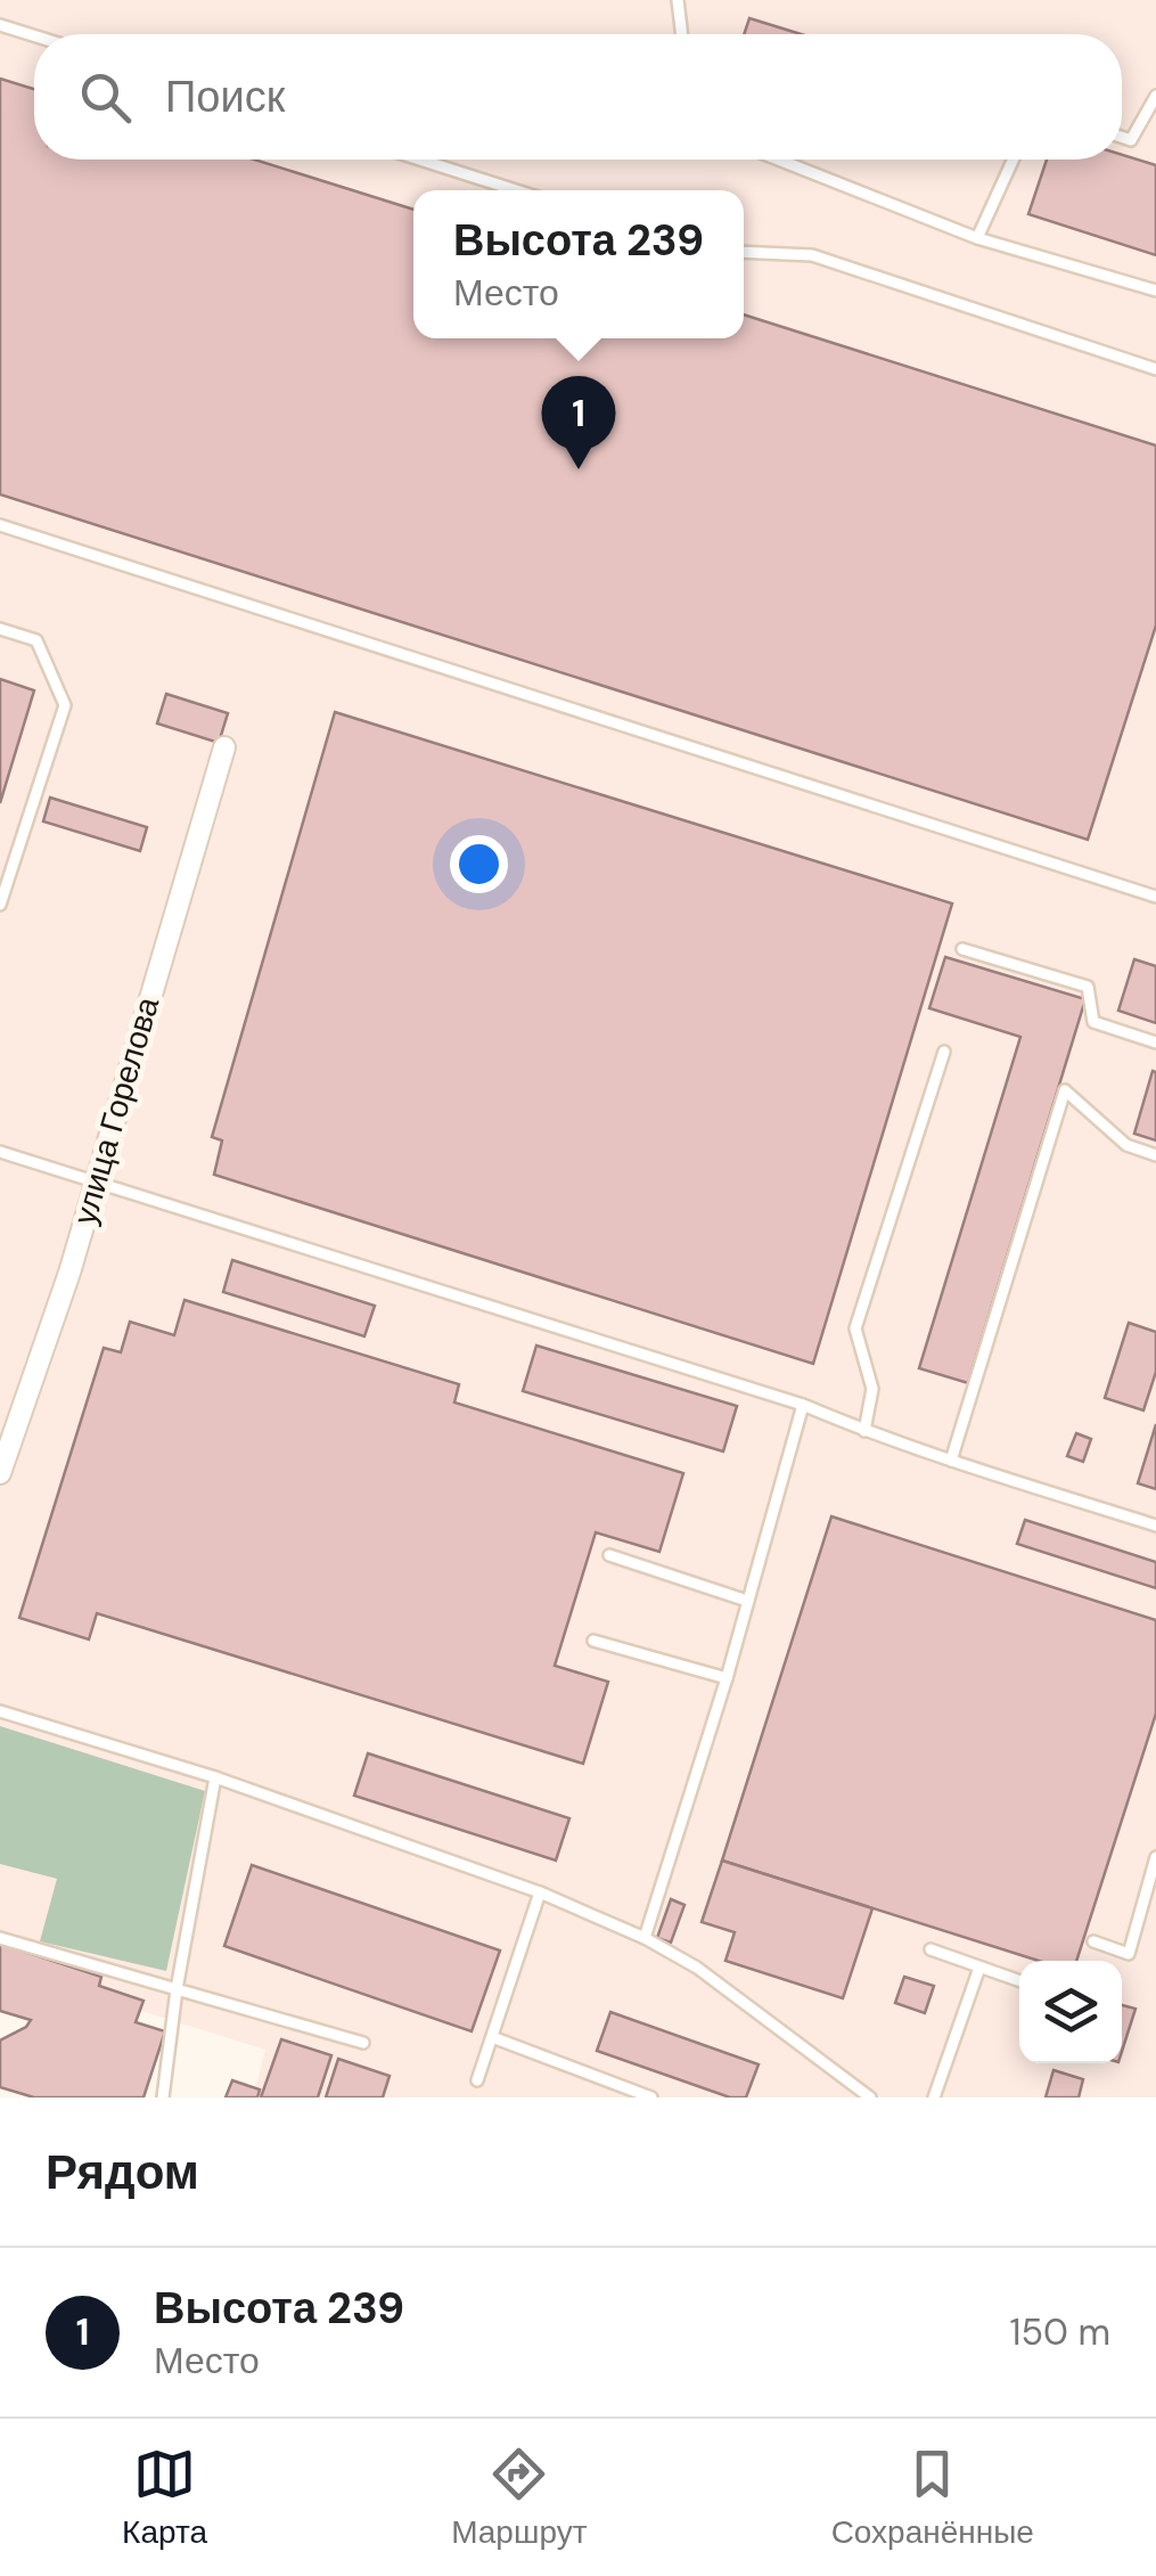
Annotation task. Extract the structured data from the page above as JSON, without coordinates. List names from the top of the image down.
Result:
{
  "streets": {
    "street": ["улица Горелова"]
  },
  "page": {
    "search": "Поиск",
    "popup": ["Высота 239", "Место"],
    "pins": "1",
    "heading": "Рядом",
    "list": [
      {
        "mark": "1",
        "name": "Высота 239",
        "note": "Место",
        "value": "150 m"
      }
    ],
    "nav": ["Карта", "Маршрут", "Сохранённые"]
  }
}
